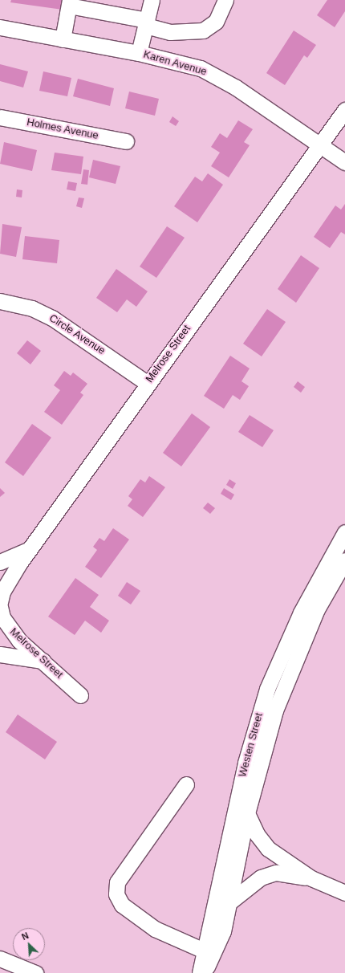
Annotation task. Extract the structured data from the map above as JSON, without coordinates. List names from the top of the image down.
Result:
{
  "streets": {
    "street": [
      "Karen Avenue",
      "Holmes Avenue",
      "Circle Avenue",
      "Melrose Street",
      "Westen Street"
    ]
  },
  "crossings": [
    ["Karen Avenue", "Melrose Street"],
    ["Circle Avenue", "Melrose Street"]
  ],
  "north": "top left"
}
